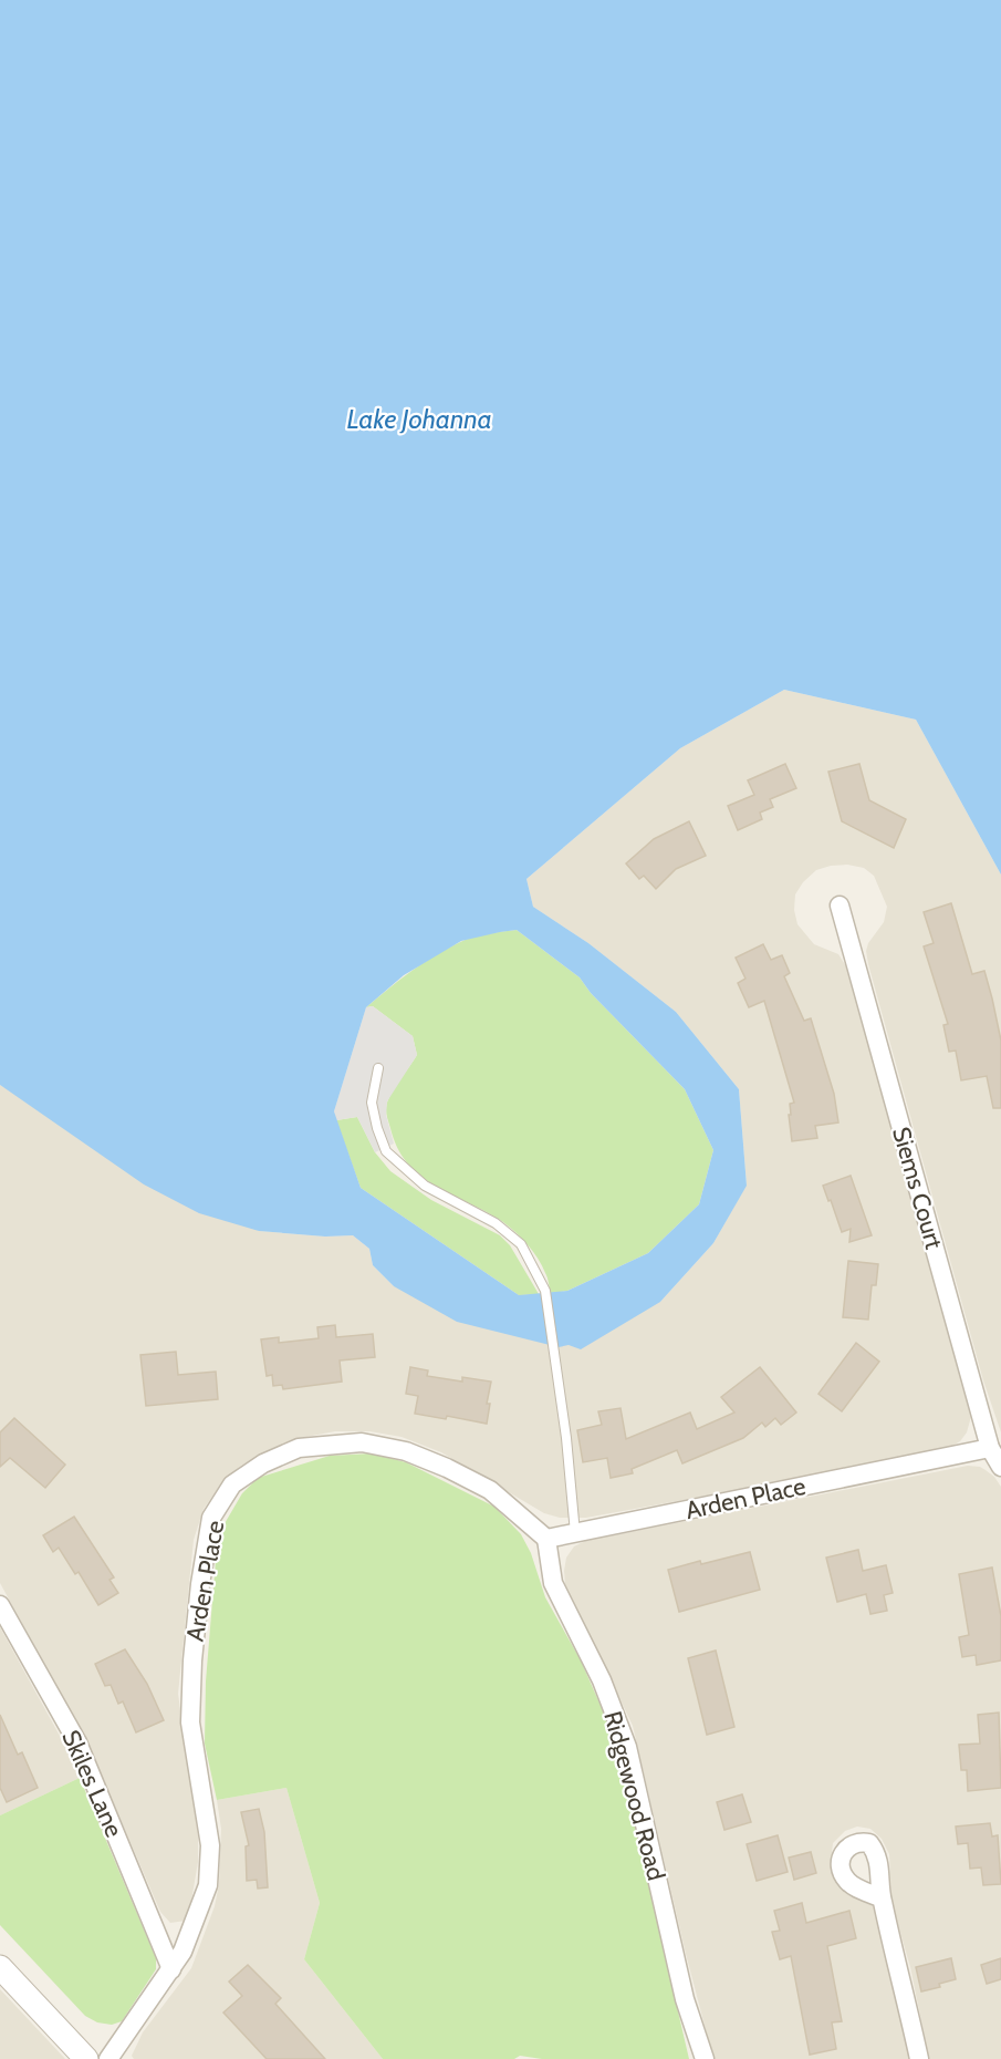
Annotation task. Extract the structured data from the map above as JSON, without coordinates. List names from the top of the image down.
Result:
{
  "streets": {
    "street": [
      "Siems Court",
      "Arden Place",
      "Skiles Lane",
      "Ridgewood Road"
    ]
  },
  "crossings": [
    ["Siems Court", "Arden Place"],
    ["Arden Place", "Skiles Lane"],
    ["Arden Place", "Ridgewood Road"]
  ],
  "water": ["Lake Johanna"]
}
